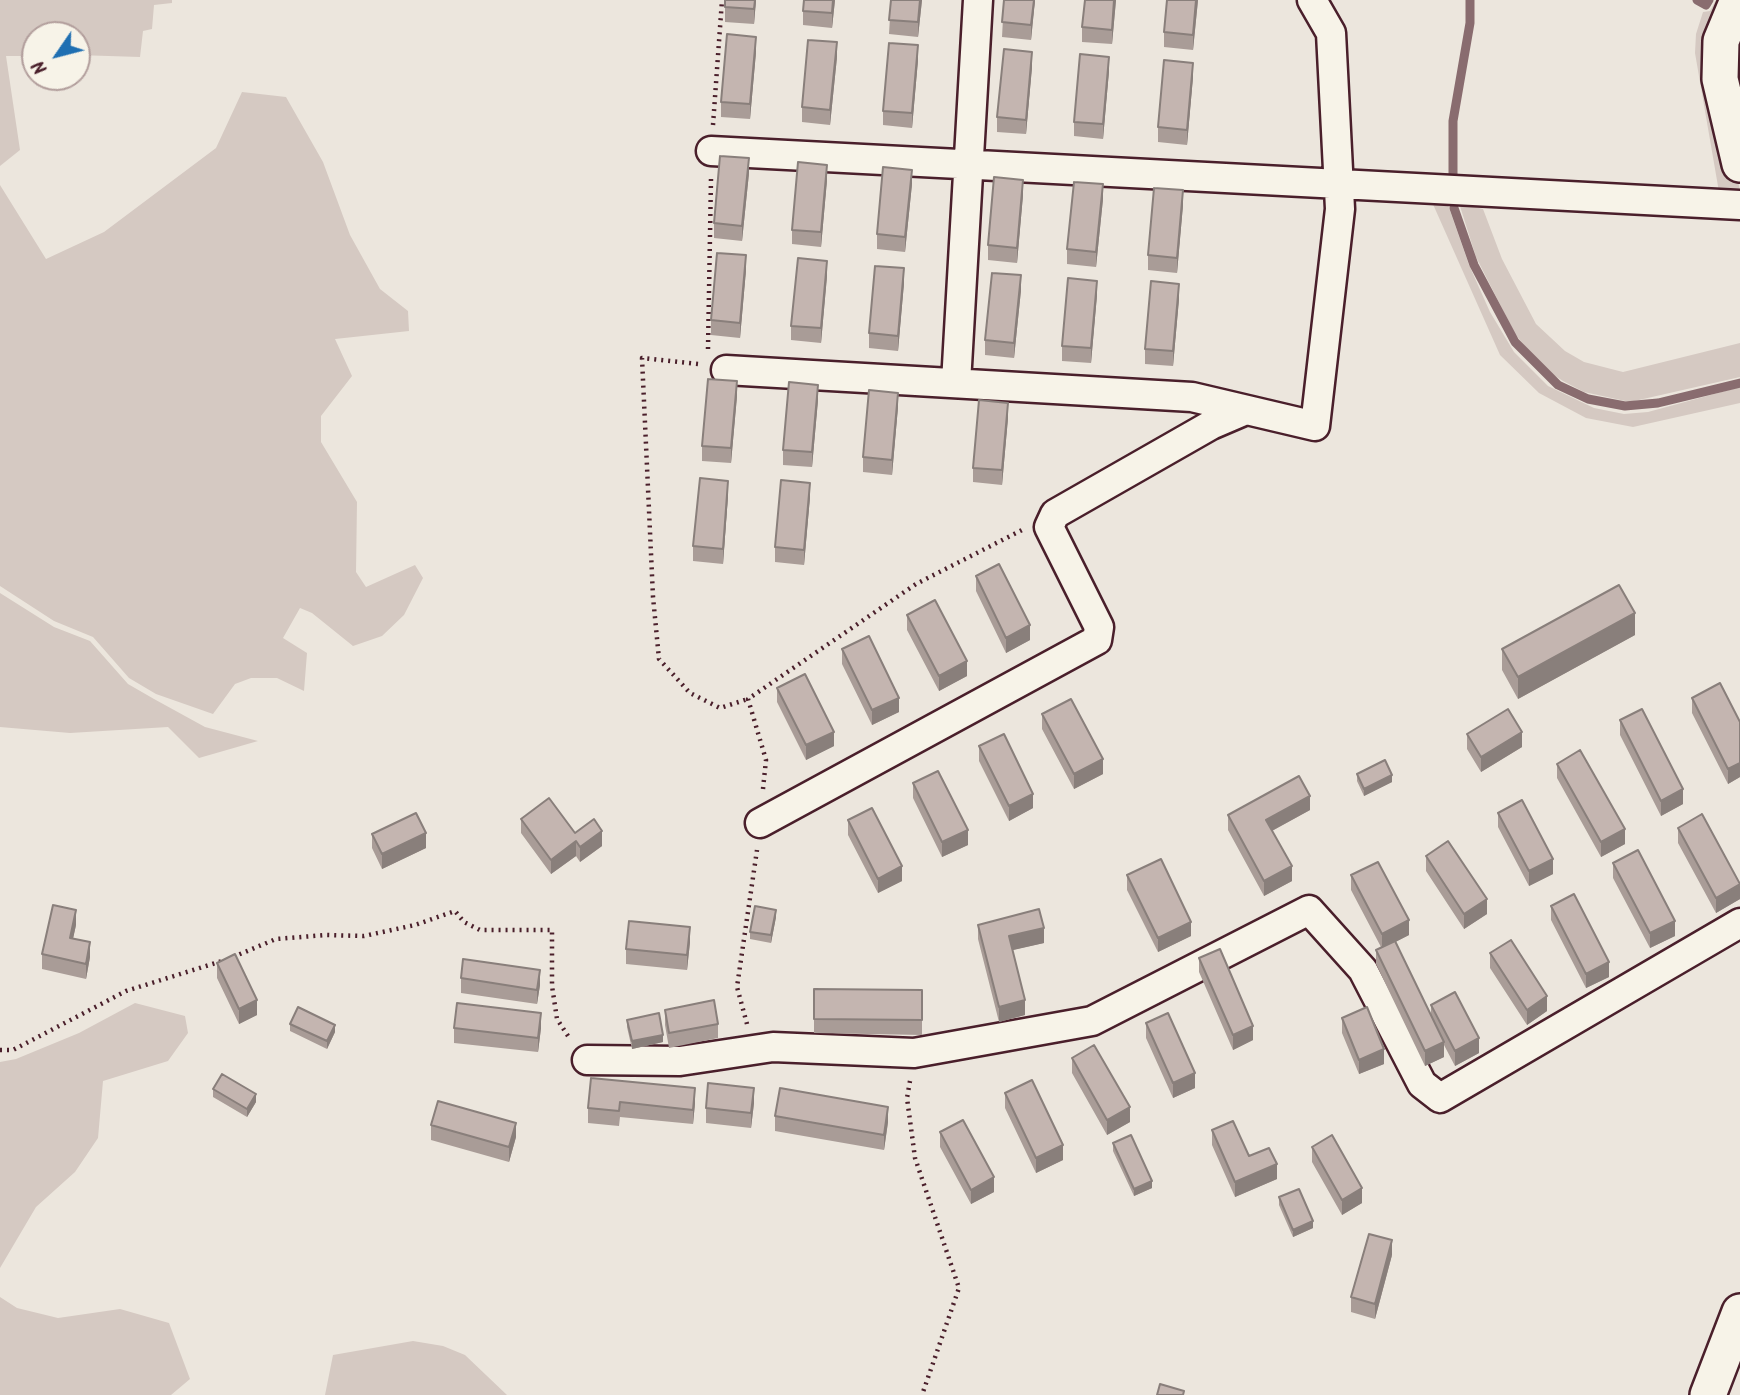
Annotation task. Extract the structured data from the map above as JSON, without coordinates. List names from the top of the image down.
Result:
{
  "north": "bottom left"
}
